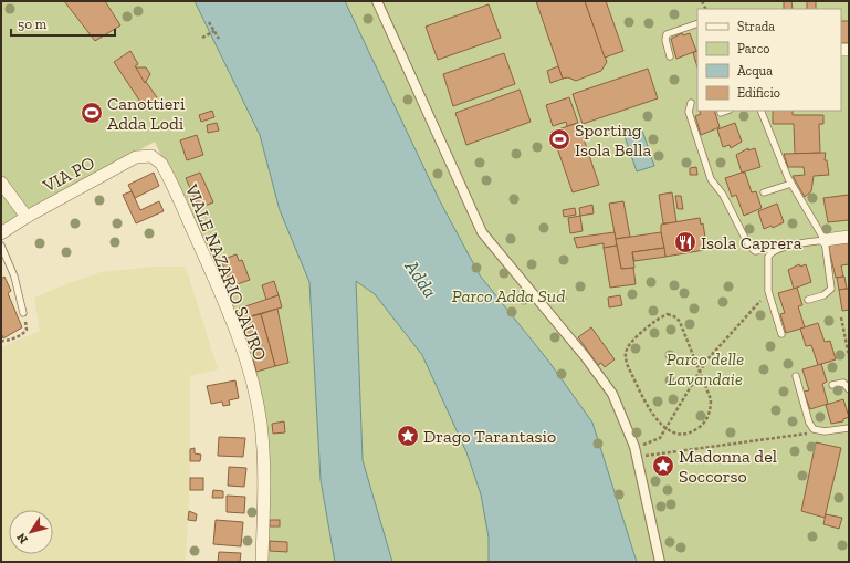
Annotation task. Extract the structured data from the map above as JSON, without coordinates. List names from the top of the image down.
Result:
{
  "streets": {
    "street": ["VIA PO", "VIALE NAZARIO SAURO"]
  },
  "crossings": [
    ["VIA PO", "VIALE NAZARIO SAURO"]
  ],
  "water": ["Adda"],
  "parks": ["Parco Adda Sud", "Parco delle Lavandaie"],
  "places": {
    "sports": ["Canottieri Adda Lodi", "Sporting Isola Bella"],
    "restaurant": ["Isola Caprera"],
    "place": ["Drago Tarantasio", "Madonna del Soccorso"]
  },
  "legend": [
    "Strada",
    "Parco",
    "Acqua",
    "Edificio"
  ],
  "scale_bar": "50 m",
  "north": "bottom left"
}
